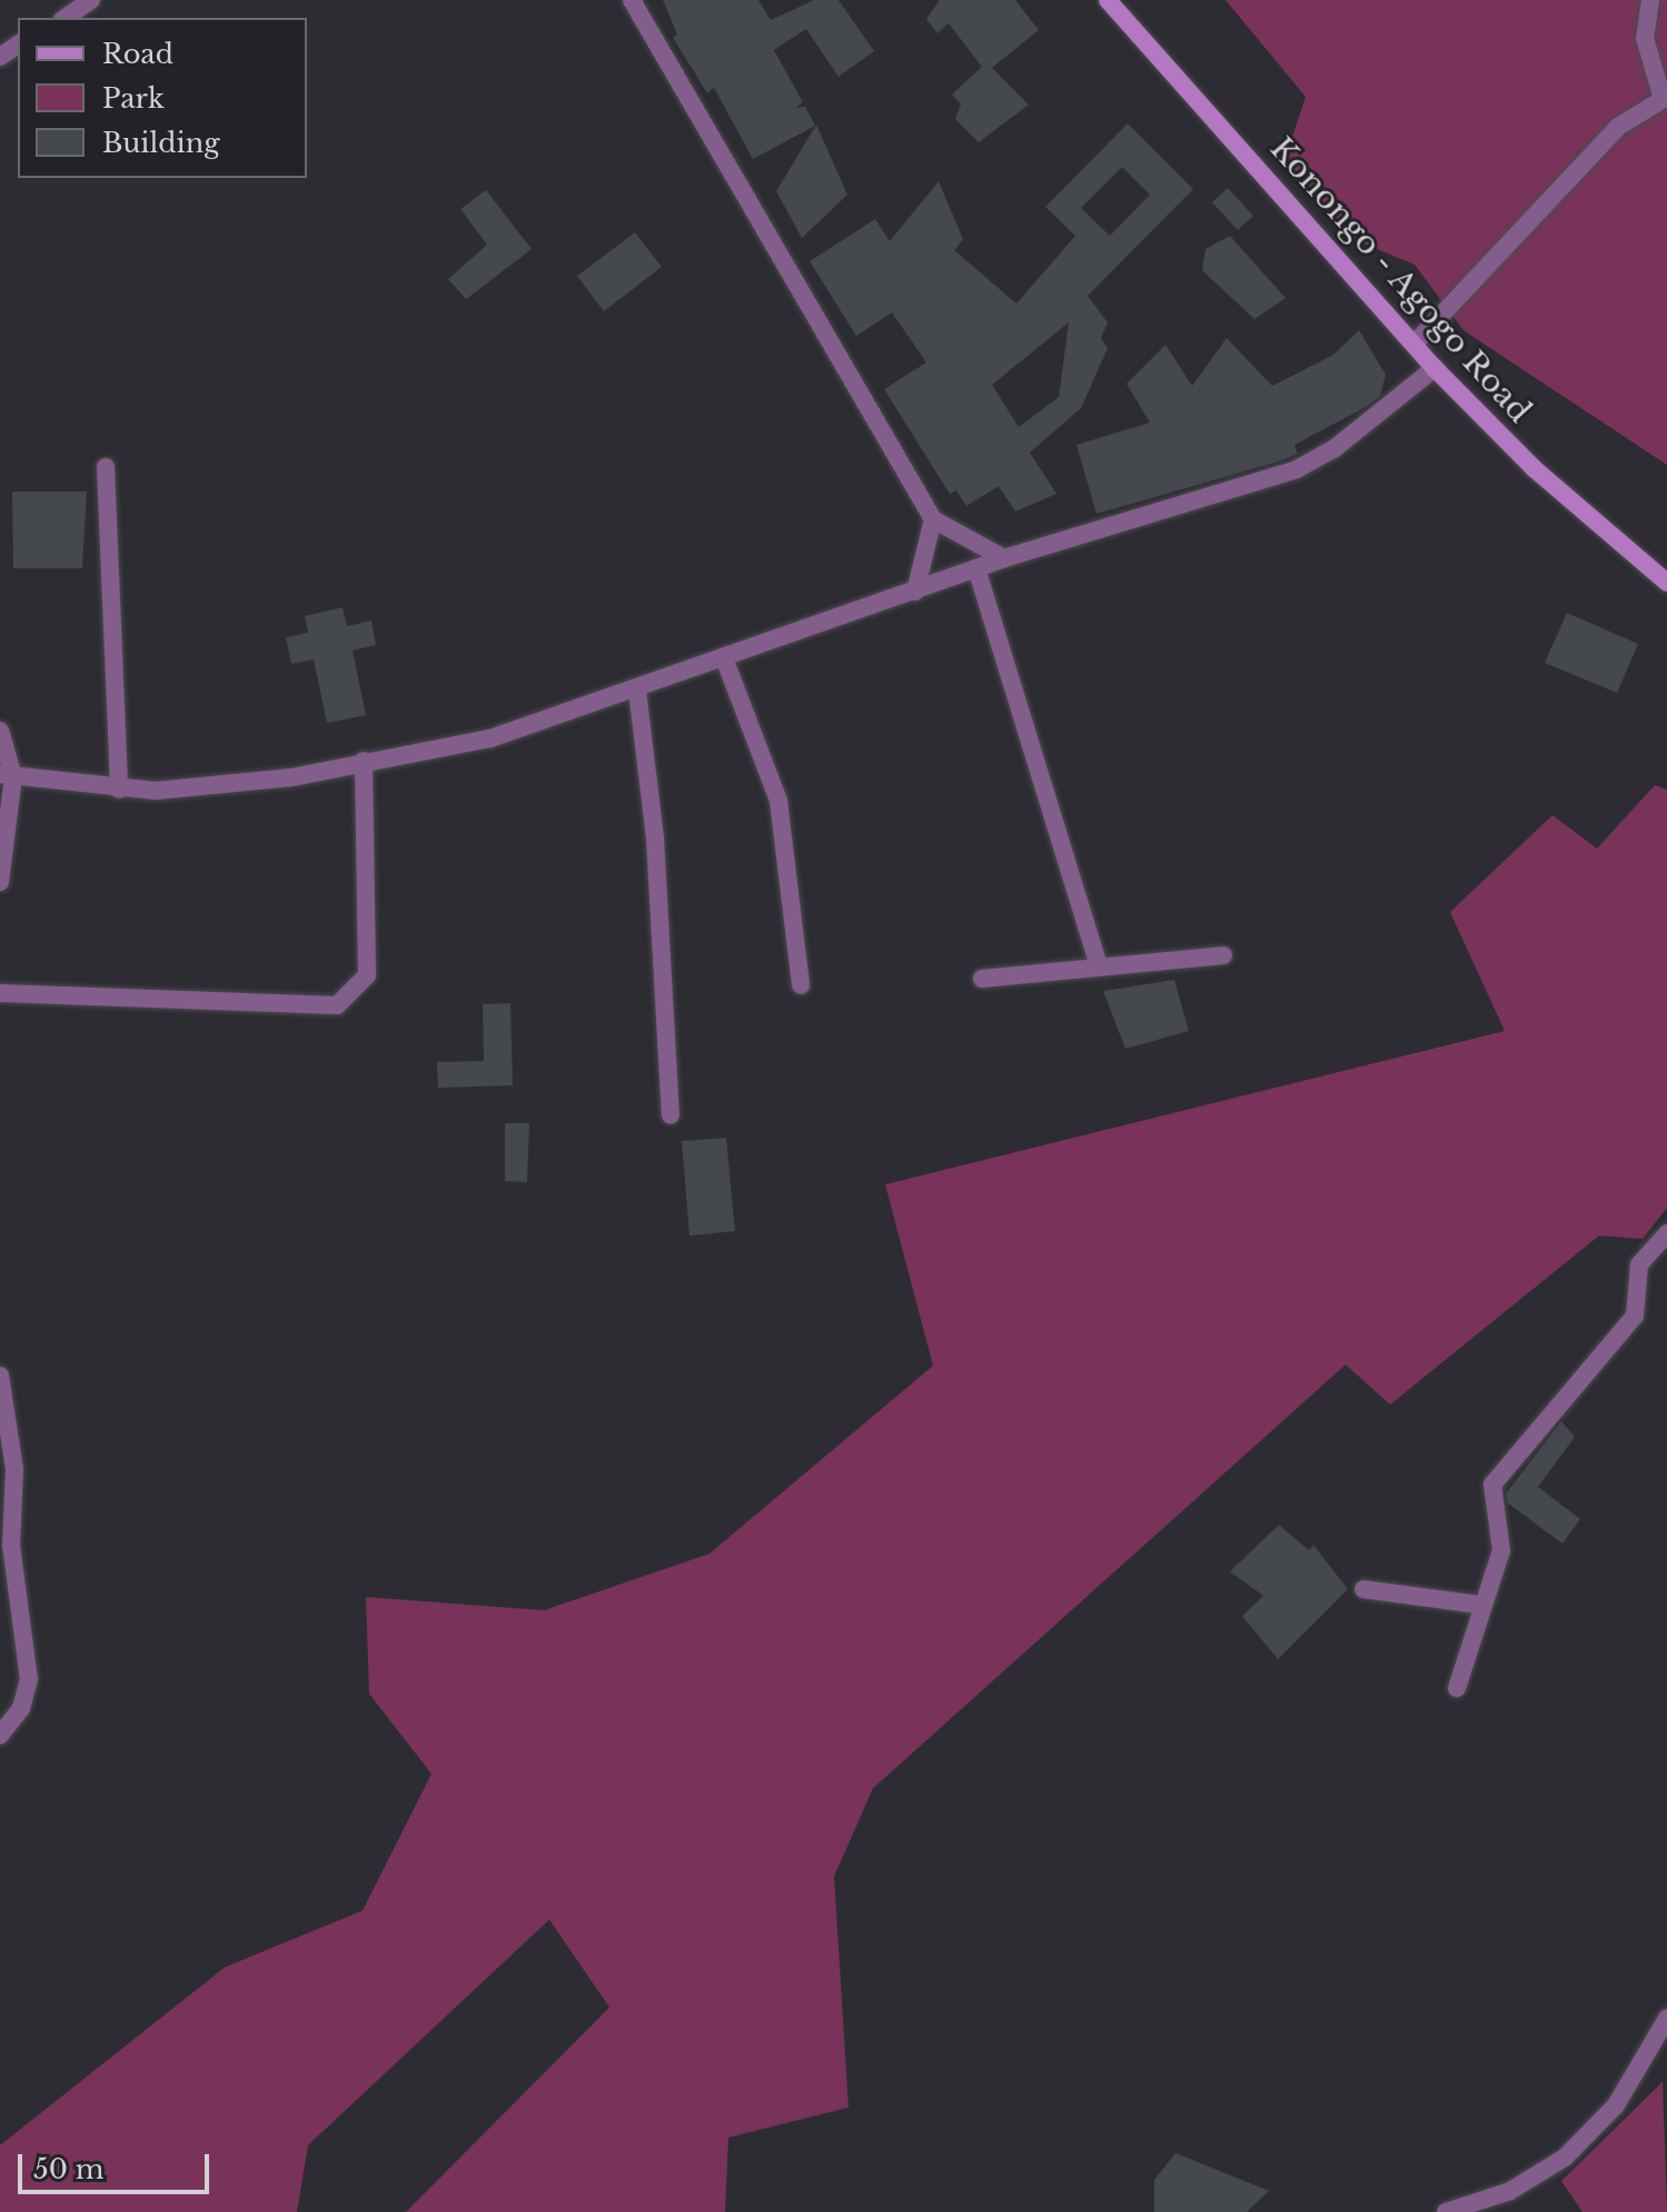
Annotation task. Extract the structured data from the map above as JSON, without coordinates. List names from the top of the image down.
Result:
{
  "streets": {
    "main road": ["Konongo - Agogo Road"]
  },
  "legend": ["Road", "Park", "Building"],
  "scale_bar": "50 m"
}
